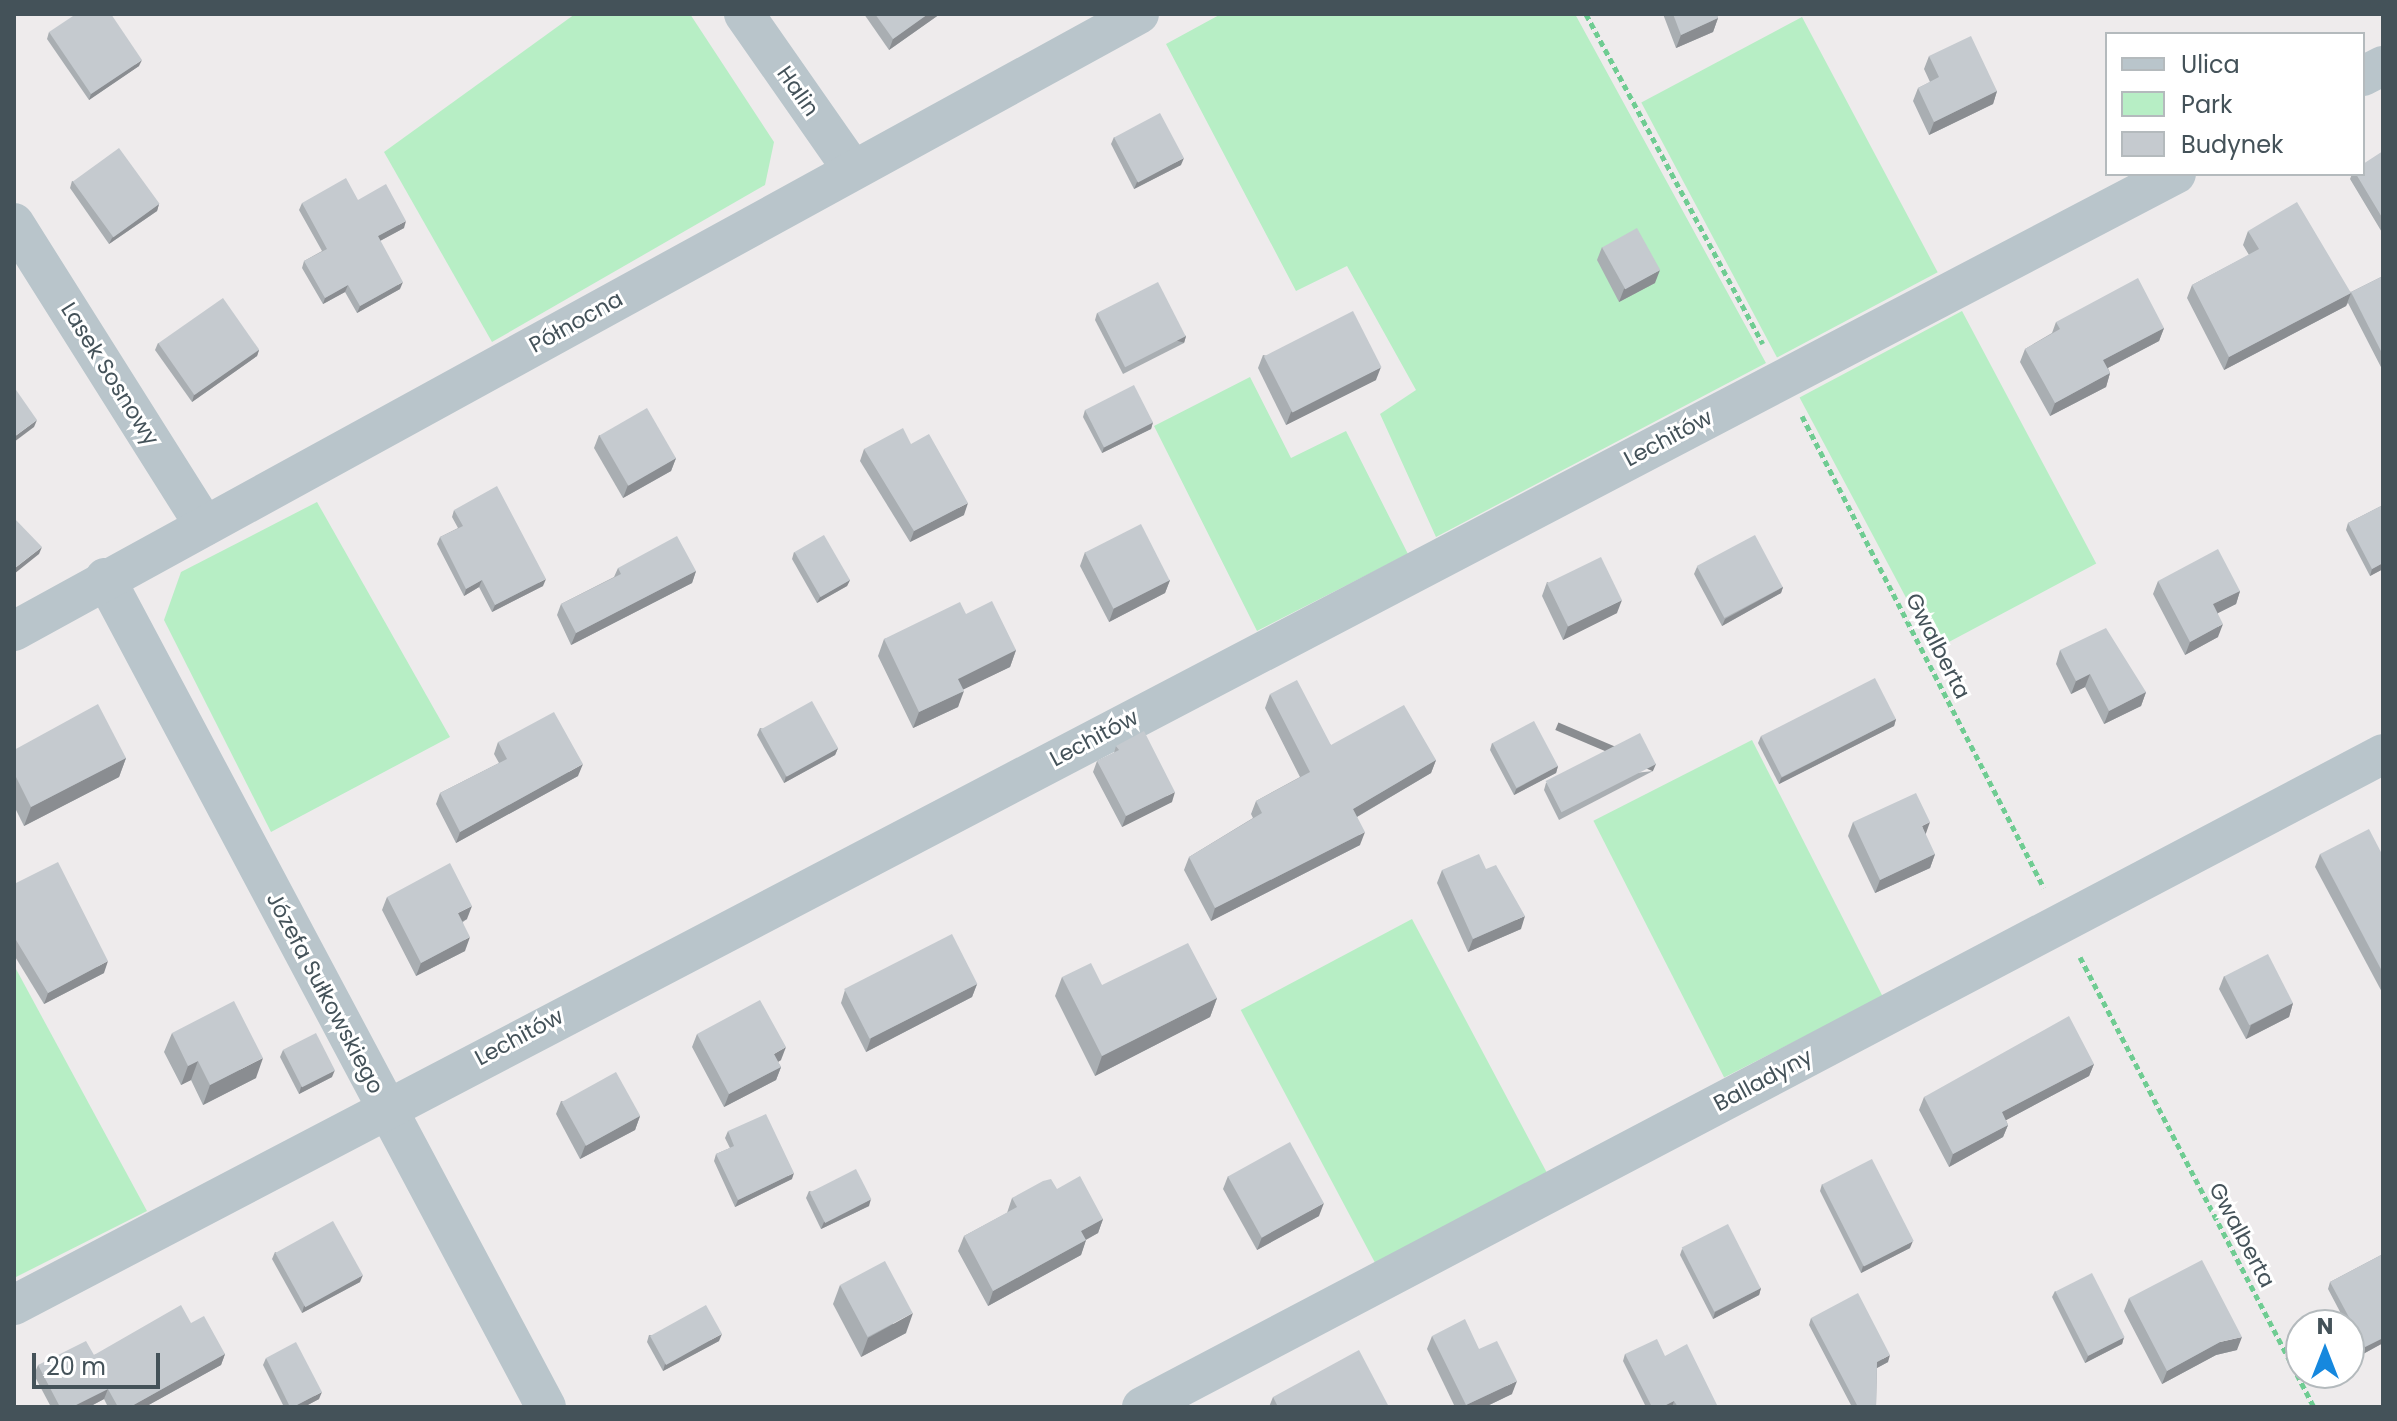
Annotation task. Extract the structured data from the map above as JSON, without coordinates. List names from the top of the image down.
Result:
{
  "streets": {
    "street": [
      "Halin",
      "Północna",
      "Lasek Sosnowy",
      "Lechitów",
      "Józefa Sułkowskiego",
      "Balladyny"
    ],
    "path": ["Gwalberta"]
  },
  "crossings": [
    ["Halin", "Północna"],
    ["Północna", "Lasek Sosnowy"],
    ["Północna", "Józefa Sułkowskiego"],
    ["Lechitów", "Józefa Sułkowskiego"]
  ],
  "legend": ["Ulica", "Park", "Budynek"],
  "scale_bar": "20 m",
  "north": "top"
}
